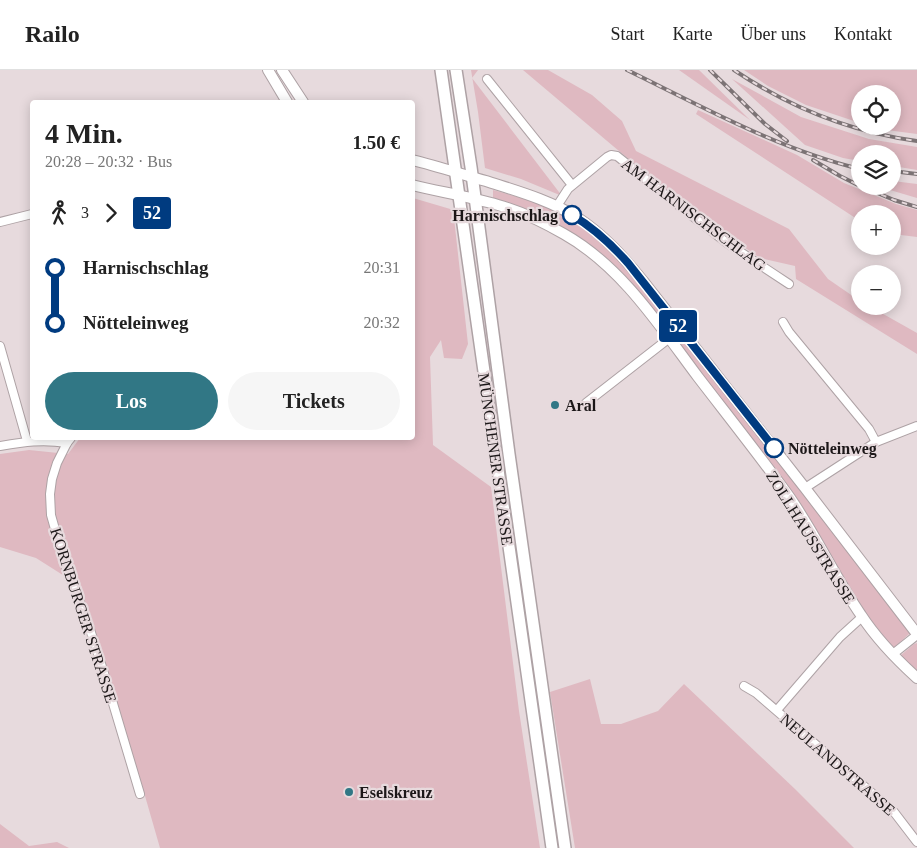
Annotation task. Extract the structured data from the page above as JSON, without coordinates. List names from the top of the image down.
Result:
{
  "streets": {
    "main road": ["MÜNCHENER STRASSE", "ZOLLHAUSSTRASSE"],
    "street": ["AM HARNISCHSCHLAG", "KORNBURGER STRASSE", "NEULANDSTRASSE"]
  },
  "crossings": [
    ["AM HARNISCHSCHLAG", "ZOLLHAUSSTRASSE"],
    ["MÜNCHENER STRASSE", "ZOLLHAUSSTRASSE"],
    ["ZOLLHAUSSTRASSE", "NEULANDSTRASSE"]
  ],
  "places": [
    "Harnischschlag",
    "Aral",
    "Nötteleinweg",
    "Eselskreuz"
  ],
  "lines": ["bus line 52"],
  "page": {
    "header": "Railo",
    "nav": [
      "Start",
      "Karte",
      "Über uns",
      "Kontakt"
    ],
    "on_map": "52",
    "map_buttons": ["+", "−"],
    "heading": ["4 Min.", "20:28 – 20:32 · Bus", "1.50 €"],
    "legs": ["3", "52"],
    "list": [
      {
        "name": "Harnischschlag",
        "value": "20:31"
      },
      {
        "name": "Nötteleinweg",
        "value": "20:32"
      }
    ],
    "buttons": ["Los", "Tickets"]
  }
}
